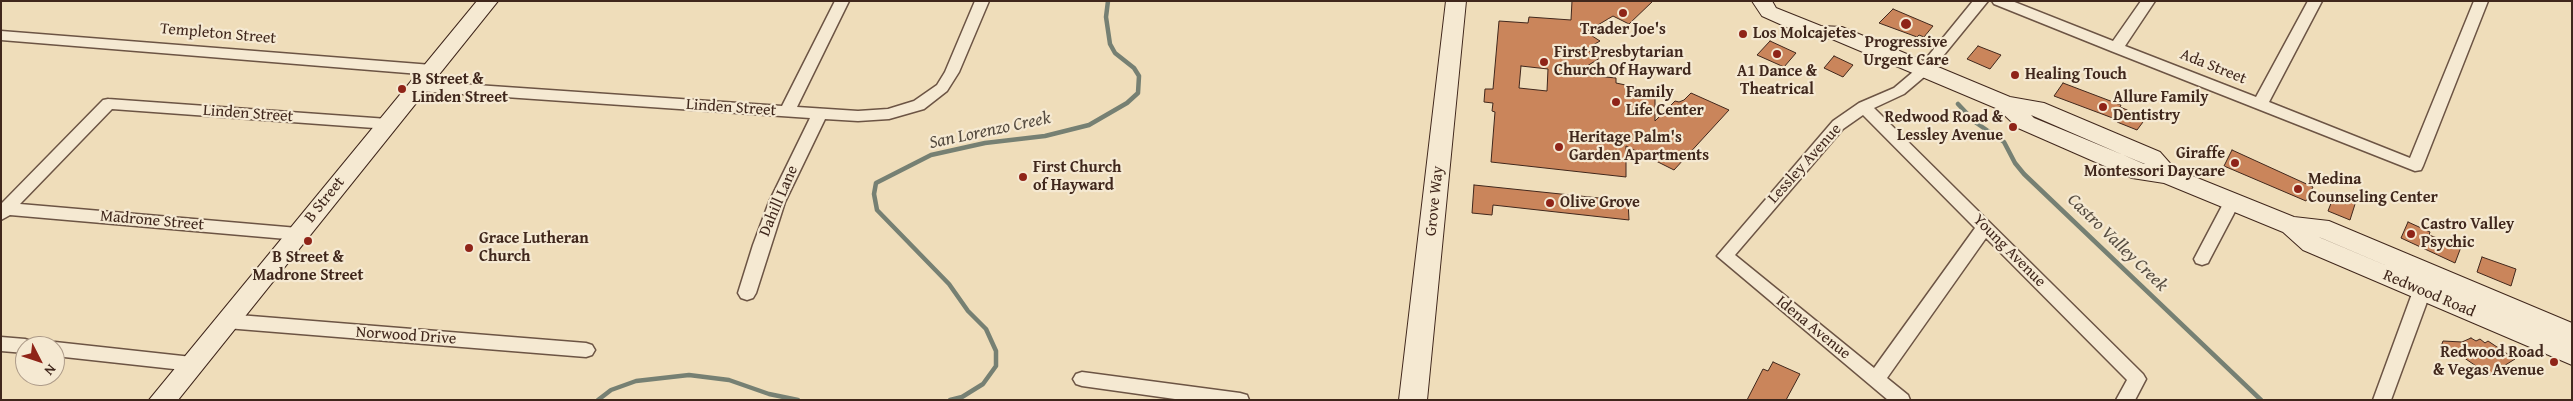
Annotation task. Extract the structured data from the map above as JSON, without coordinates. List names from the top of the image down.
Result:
{
  "streets": {
    "main road": ["B Street", "Grove Way", "Redwood Road"],
    "street": [
      "Templeton Street",
      "Ada Street",
      "Linden Street",
      "Lessley Avenue",
      "Dahill Lane",
      "Madrone Street",
      "Young Avenue",
      "Idena Avenue",
      "Norwood Drive"
    ]
  },
  "crossings": [
    ["Templeton Street", "Linden Street"],
    ["Templeton Street", "B Street"],
    ["Linden Street", "B Street"],
    ["Linden Street", "Dahill Lane"],
    ["Linden Street", "Madrone Street"],
    ["Lessley Avenue", "Young Avenue"],
    ["Lessley Avenue", "Redwood Road"],
    ["Lessley Avenue", "Idena Avenue"],
    ["B Street", "Madrone Street"],
    ["B Street", "Norwood Drive"]
  ],
  "water": ["San Lorenzo Creek", "Castro Valley Creek"],
  "places": [
    "Trader Joe's",
    "Progressive Urgent Care",
    "Los Molcajetes",
    "A1 Dance & Theatrical",
    "First Presbytarian Church Of Hayward",
    "Healing Touch",
    "B Street & Linden Street",
    "Family Life Center",
    "Allure Family Dentistry",
    "Redwood Road & Lessley Avenue",
    "Heritage Palm's Garden Apartments",
    "Giraffe Montessori Daycare",
    "First Church of Hayward",
    "Medina Counseling Center",
    "Olive Grove",
    "Castro Valley Psychic",
    "B Street & Madrone Street",
    "Grace Lutheran Church",
    "Redwood Road & Vegas Avenue"
  ],
  "north": "bottom right"
}
